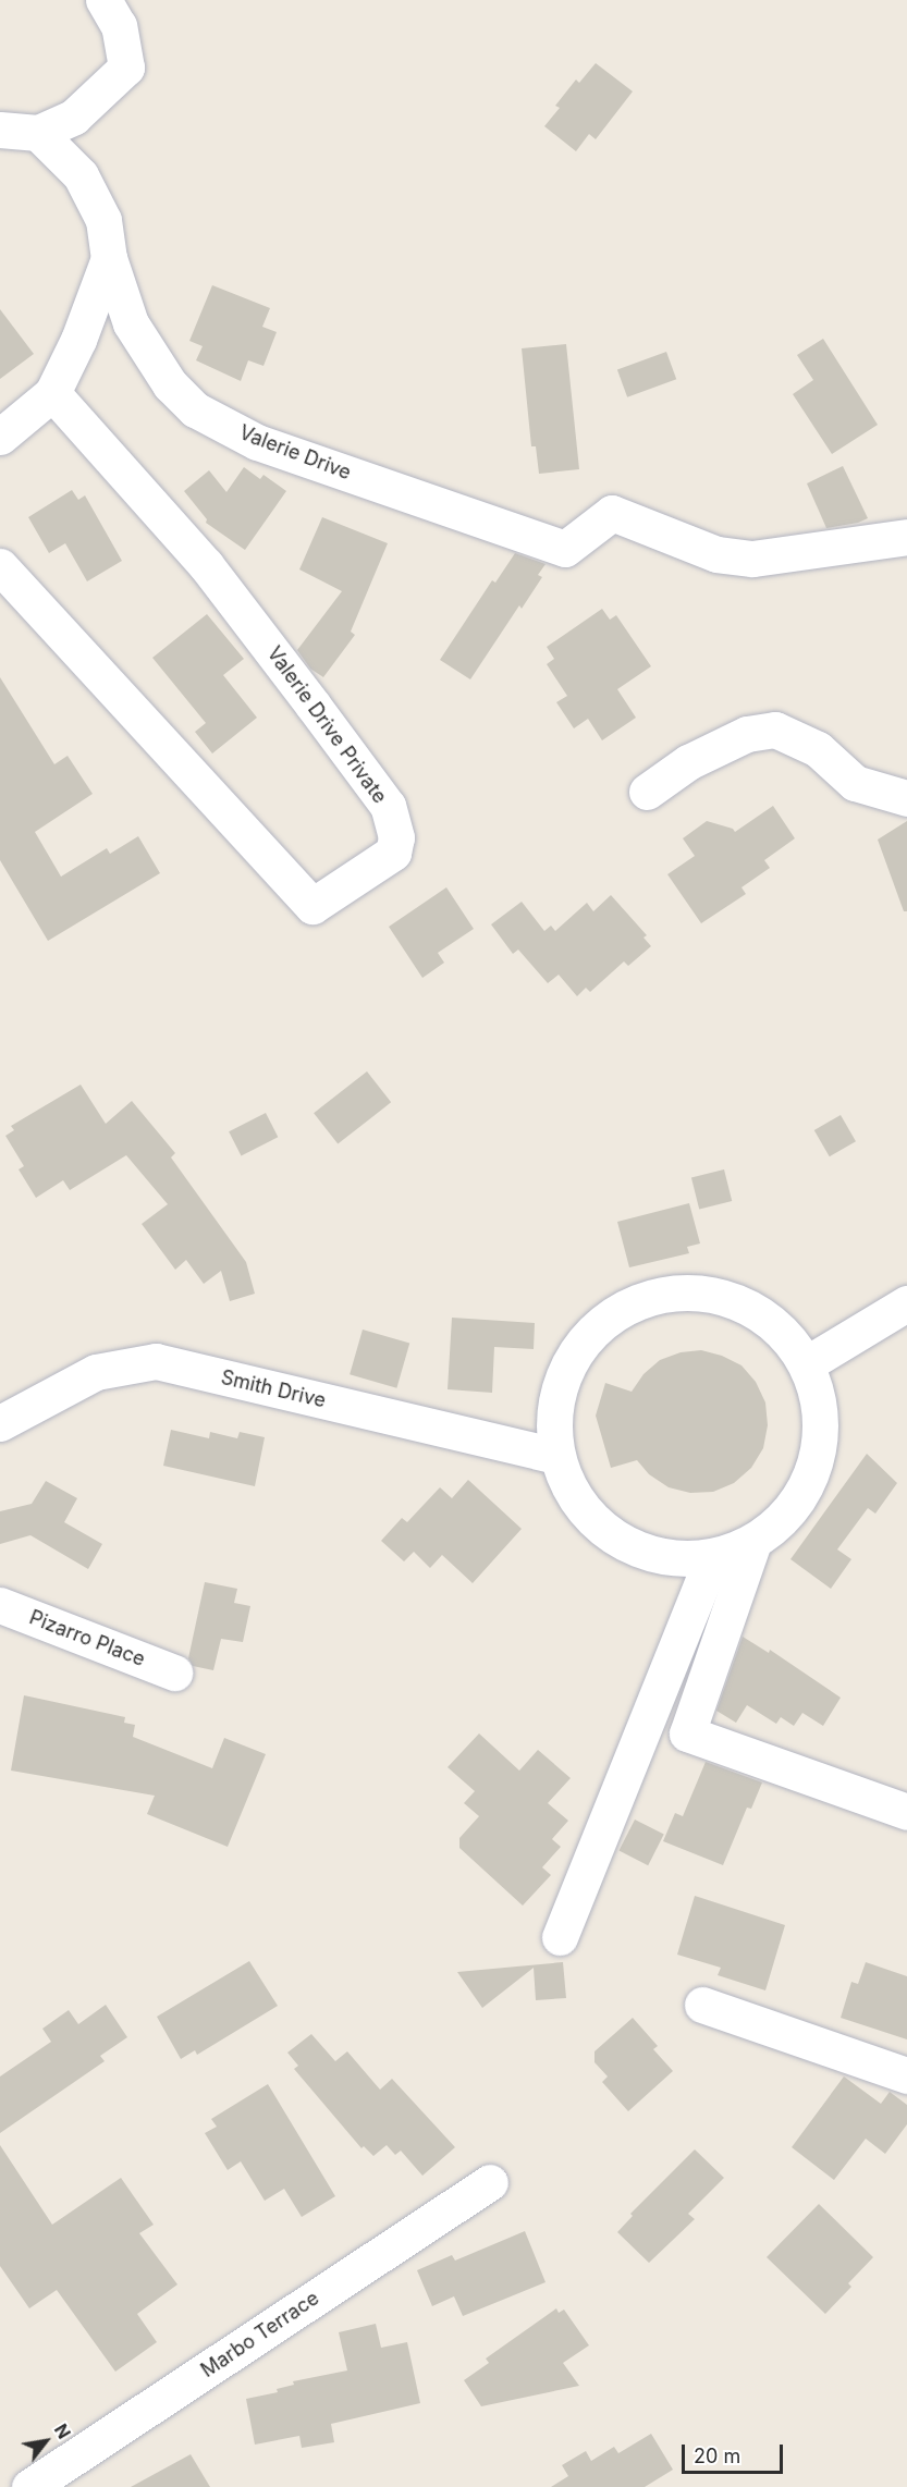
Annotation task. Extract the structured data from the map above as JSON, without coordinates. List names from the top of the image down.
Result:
{
  "streets": {
    "street": [
      "Valerie Drive",
      "Valerie Drive Private",
      "Smith Drive",
      "Pizarro Place",
      "Marbo Terrace"
    ]
  },
  "crossings": [
    ["Valerie Drive", "Valerie Drive Private"]
  ],
  "scale_bar": "20 m",
  "north": "top right"
}
